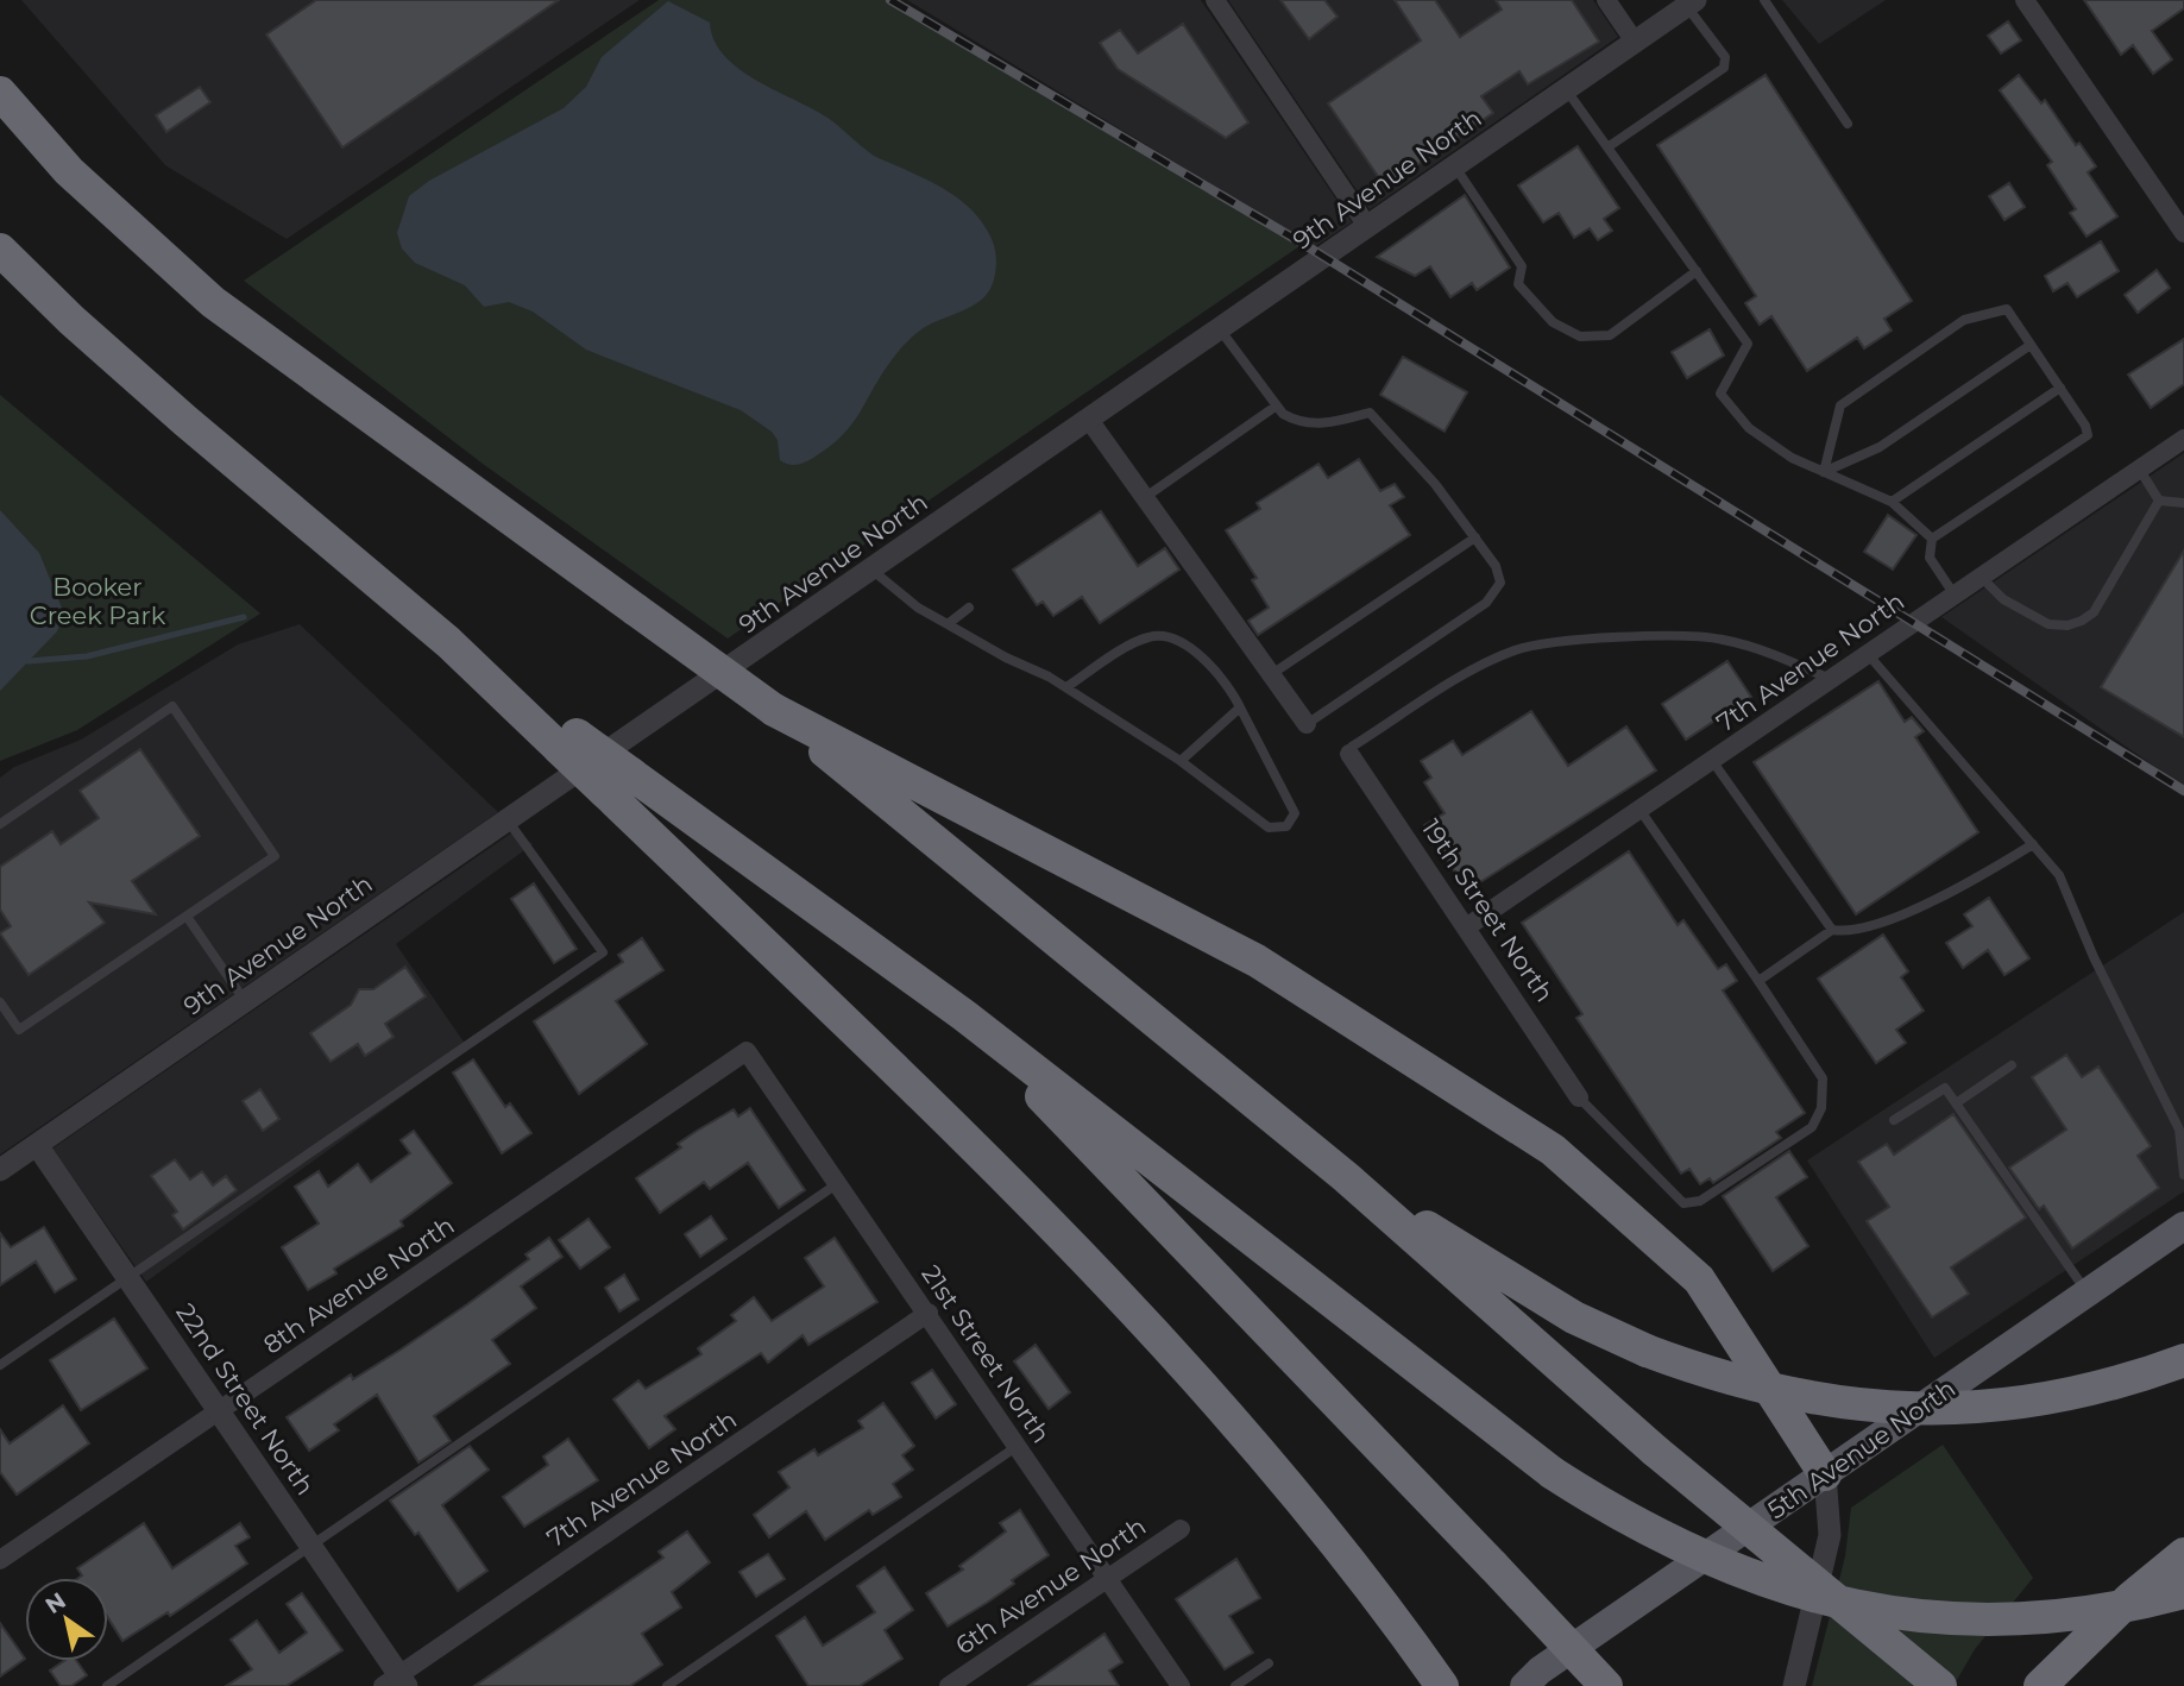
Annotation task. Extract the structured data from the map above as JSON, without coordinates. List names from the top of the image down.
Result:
{
  "streets": {
    "main road": ["5th Avenue North"],
    "street": [
      "9th Avenue North",
      "7th Avenue North",
      "19th Street North",
      "8th Avenue North",
      "21st Street North",
      "22nd Street North",
      "6th Avenue North"
    ]
  },
  "crossings": [
    ["9th Avenue North", "22nd Street North"],
    ["7th Avenue North", "19th Street North"],
    ["7th Avenue North", "21st Street North"],
    ["7th Avenue North", "22nd Street North"],
    ["8th Avenue North", "21st Street North"],
    ["8th Avenue North", "22nd Street North"],
    ["21st Street North", "6th Avenue North"]
  ],
  "parks": ["Booker Creek Park"],
  "north": "top left"
}
